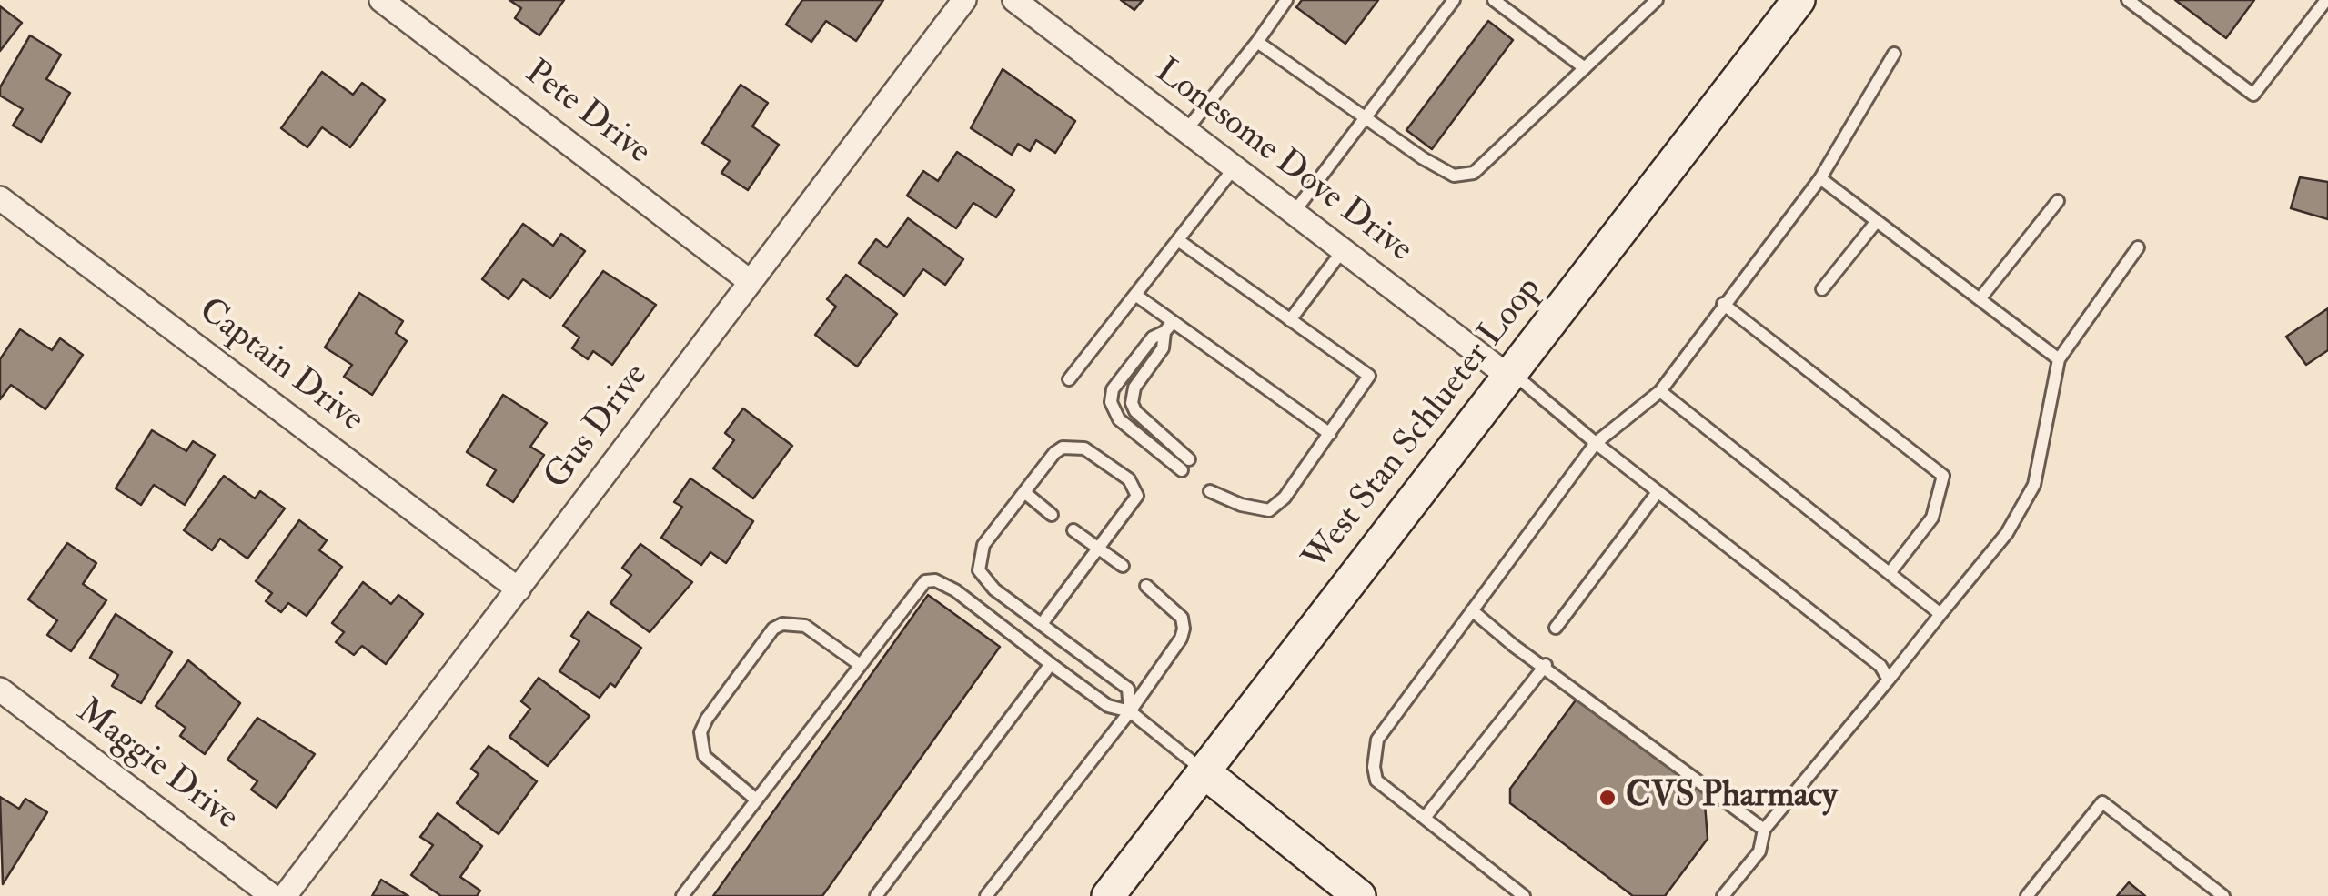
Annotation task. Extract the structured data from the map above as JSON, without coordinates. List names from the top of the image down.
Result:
{
  "streets": {
    "main road": ["West Stan Schlueter Loop"],
    "street": [
      "Pete Drive",
      "Lonesome Dove Drive",
      "Captain Drive",
      "Gus Drive",
      "Maggie Drive"
    ]
  },
  "crossings": [
    ["Pete Drive", "Gus Drive"],
    ["Lonesome Dove Drive", "West Stan Schlueter Loop"],
    ["Captain Drive", "Gus Drive"]
  ],
  "places": ["CVS Pharmacy"]
}
